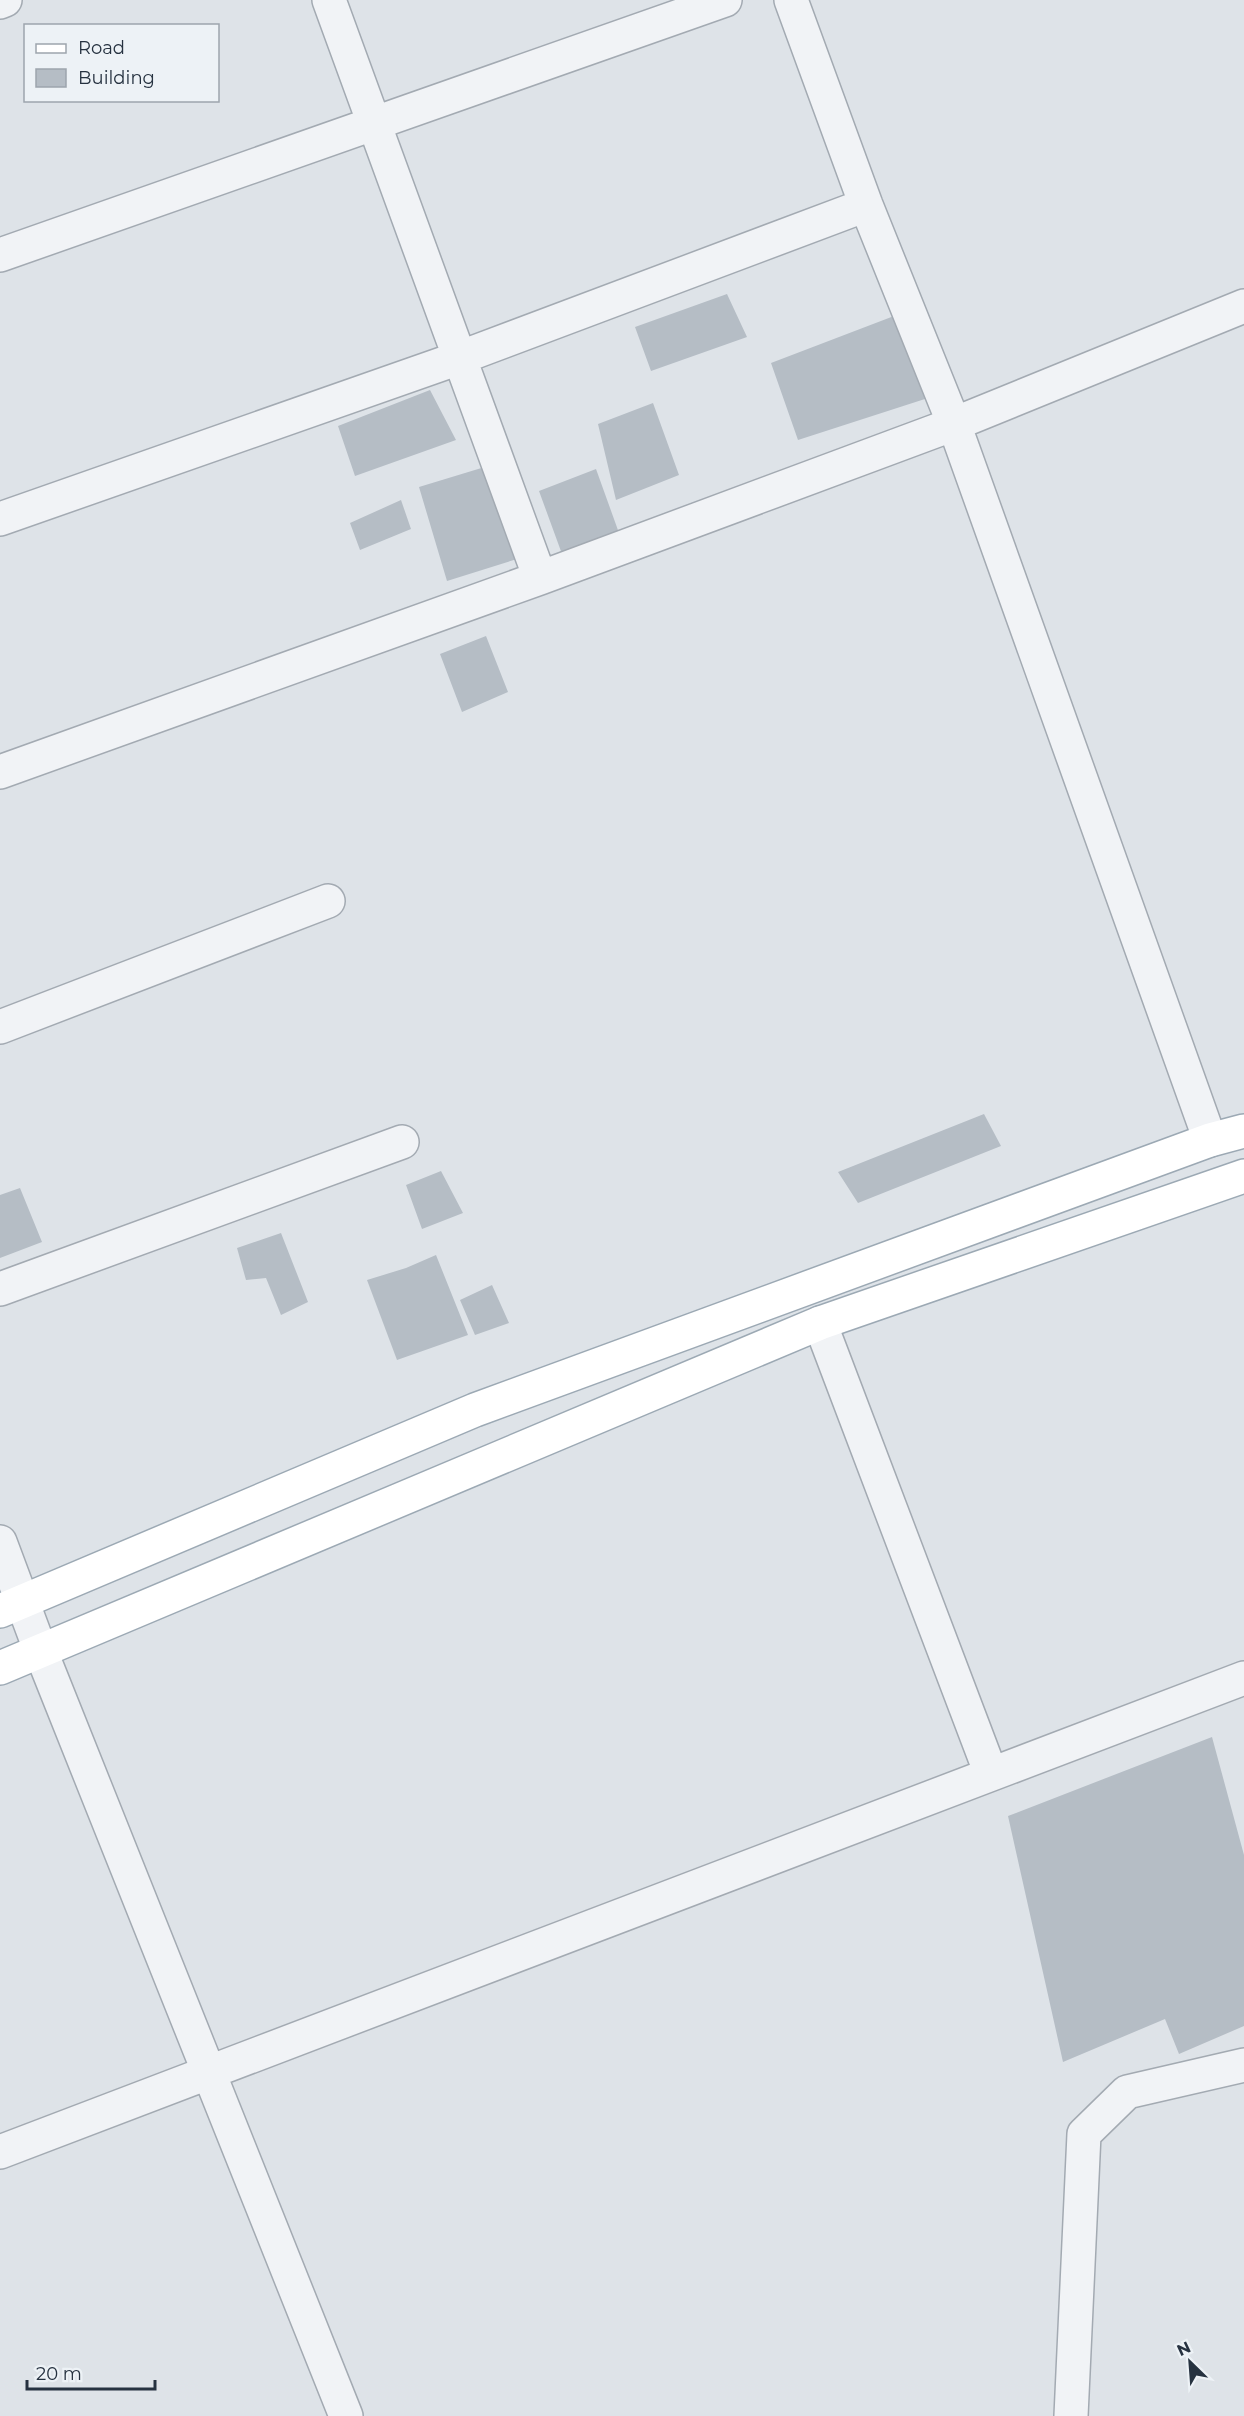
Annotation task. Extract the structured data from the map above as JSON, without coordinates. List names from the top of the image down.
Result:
{
  "legend": ["Road", "Building"],
  "scale_bar": "20 m",
  "north": "top left"
}
